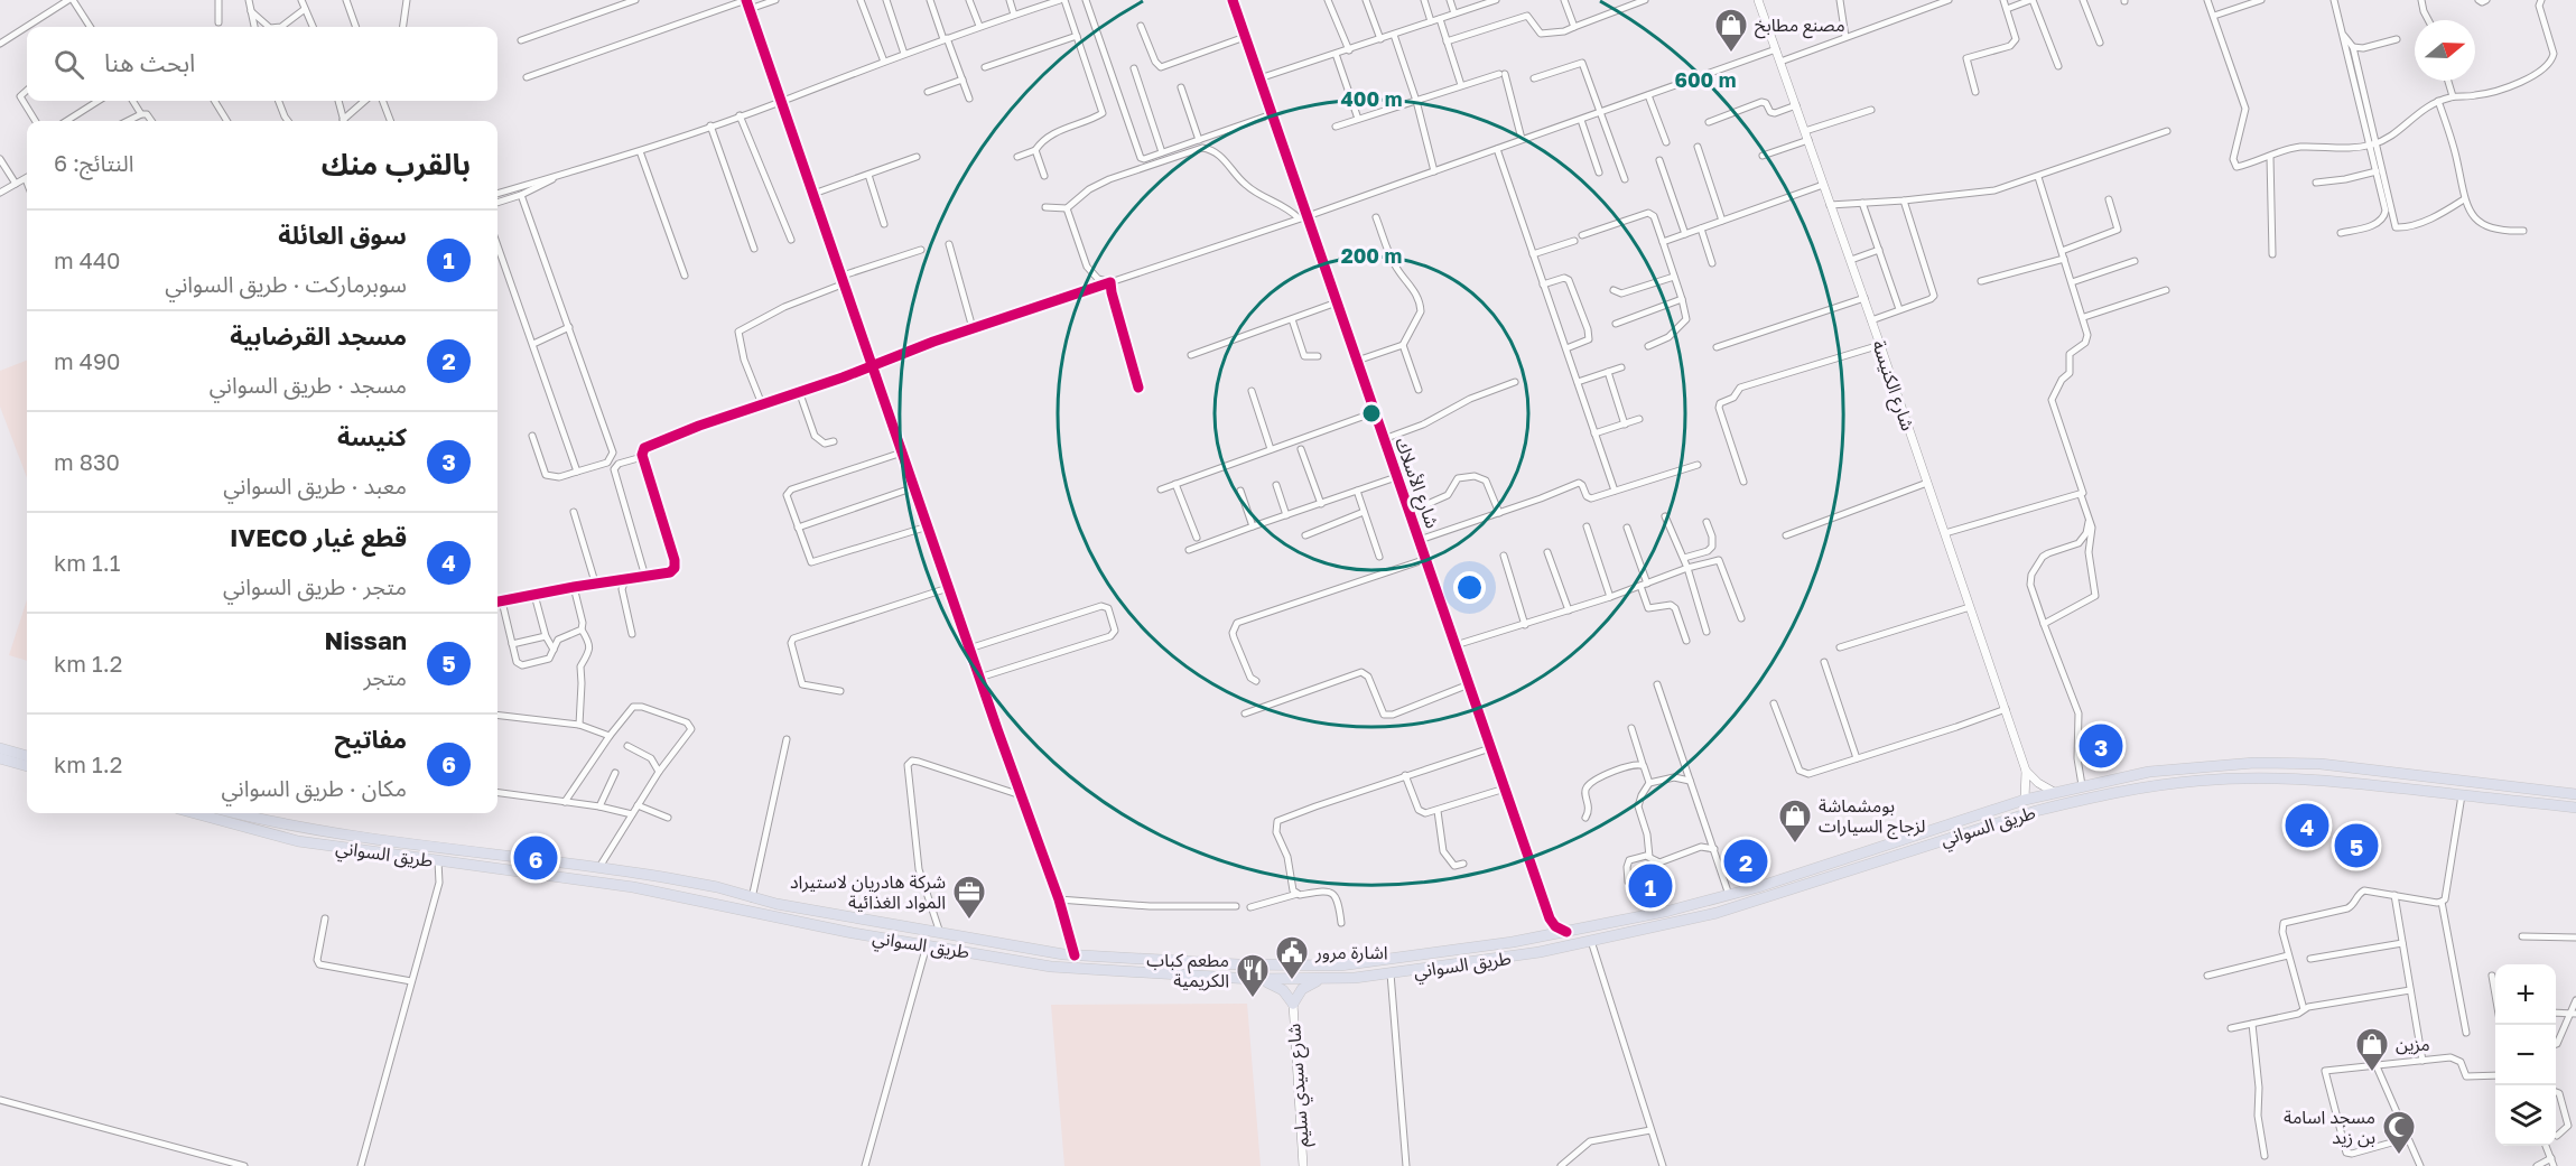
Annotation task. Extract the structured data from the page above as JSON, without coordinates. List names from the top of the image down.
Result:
{
  "streets": {
    "highway": ["طريق السواني"],
    "main road": ["شارع الكنيسة", "شارع الأسلاك", "شارع سيدي سليم"]
  },
  "crossings": [
    ["شارع الكنيسة", "طريق السواني"]
  ],
  "places": {
    "shop": ["مصنع مطابخ", "بومشماشة لزجاج السيارات", "مزين"],
    "office": ["شركة هادريان لاستيراد المواد الغذائية"],
    "public building": ["اشارة مرور"],
    "restaurant": ["مطعم كباب الكريمية"],
    "mosque": ["مسجد اسامة بن زيد"]
  },
  "north": "right",
  "page": {
    "search": "ابحث هنا",
    "heading": ["بالقرب منك", "النتائج: 6"],
    "list": [
      {
        "mark": "1",
        "name": "سوق العائلة",
        "note": "سوبرماركت · طريق السواني",
        "value": "440 m"
      },
      {
        "mark": "2",
        "name": "مسجد القرضابية",
        "note": "مسجد · طريق السواني",
        "value": "490 m"
      },
      {
        "mark": "3",
        "name": "كنيسة",
        "note": "معبد · طريق السواني",
        "value": "830 m"
      },
      {
        "mark": "4",
        "name": "قطع غيار IVECO",
        "note": "متجر · طريق السواني",
        "value": "1.1 km"
      },
      {
        "mark": "5",
        "name": "Nissan",
        "note": "متجر",
        "value": "1.2 km"
      },
      {
        "mark": "6",
        "name": "مفاتيح",
        "note": "مكان · طريق السواني",
        "value": "1.2 km"
      }
    ],
    "pins": [
      "3",
      "4",
      "5",
      "6",
      "2",
      "1"
    ],
    "map_buttons": ["+", "−"]
  },
  "rings": ["600 m", "400 m", "200 m"]
}
